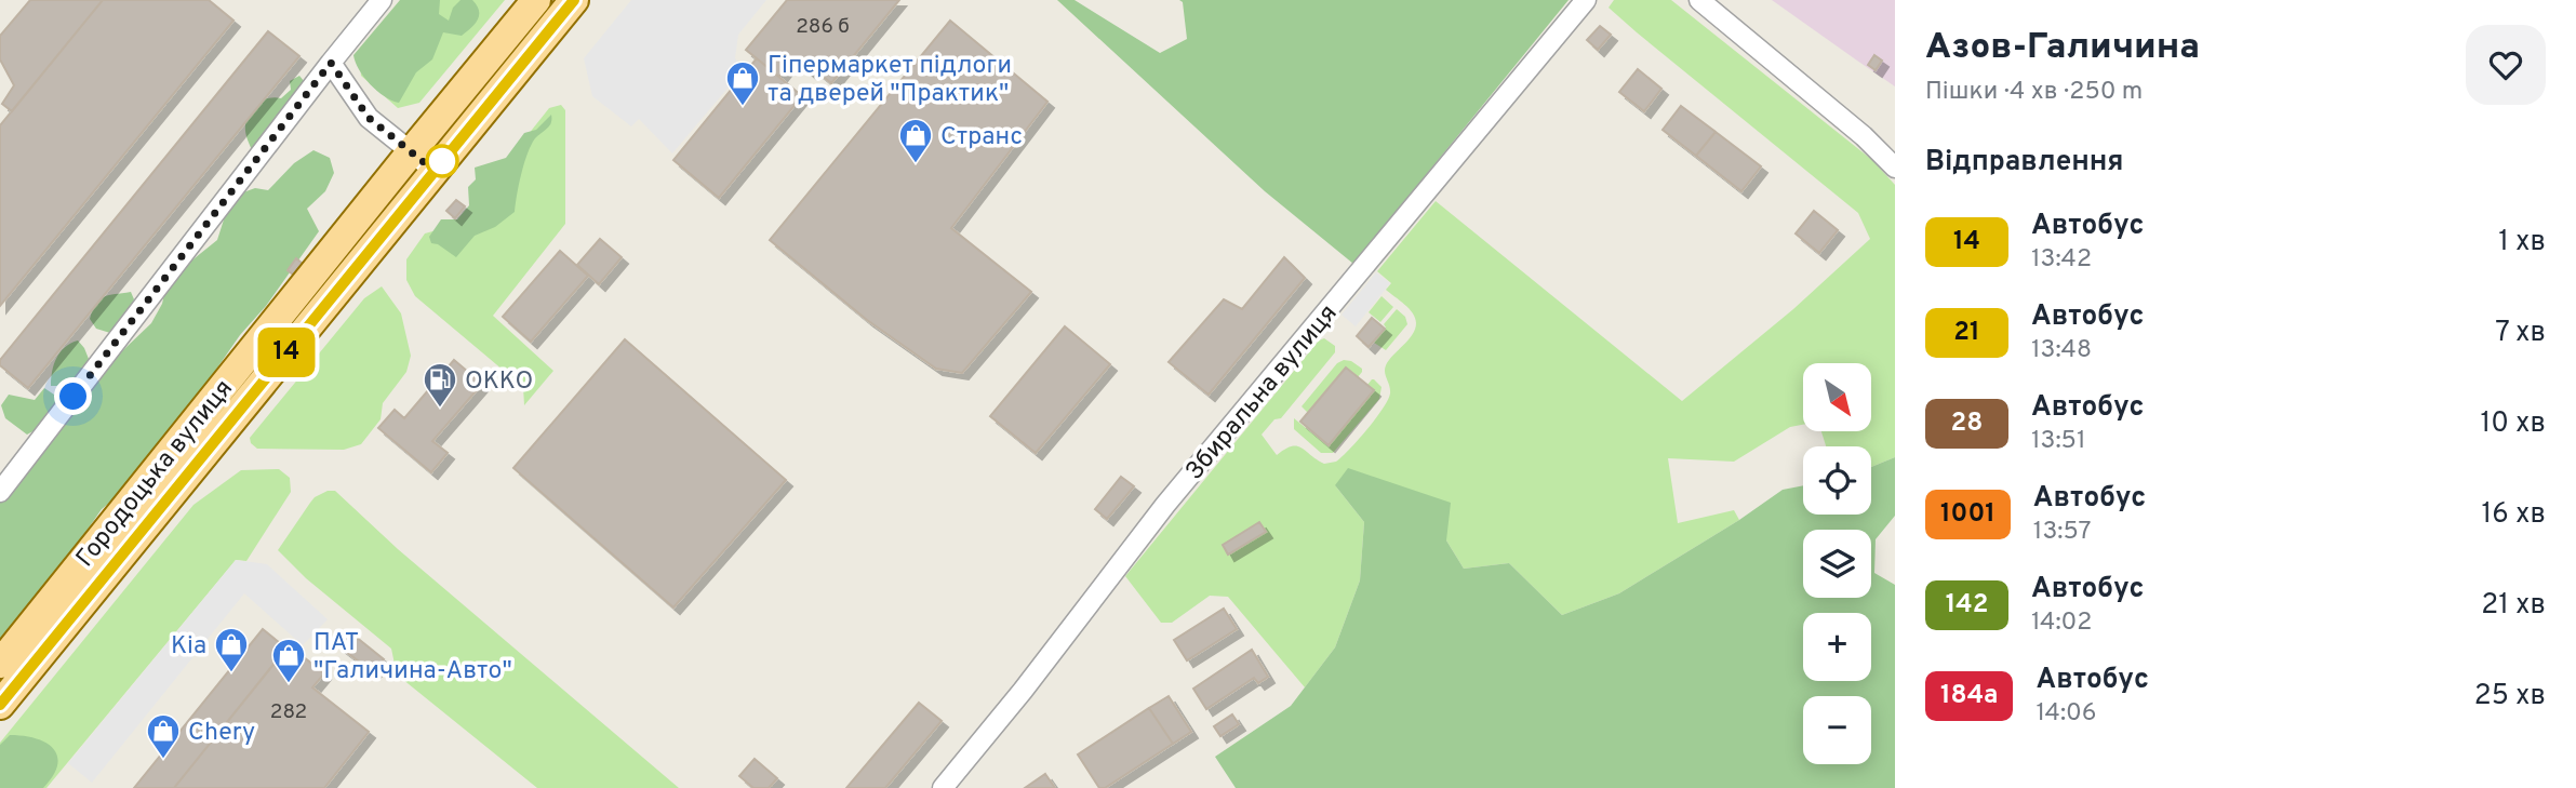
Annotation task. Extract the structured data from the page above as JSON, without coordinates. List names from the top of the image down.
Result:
{
  "streets": {
    "main road": ["Городоцька вулиця"],
    "street": ["Збиральна вулиця"]
  },
  "places": {
    "shop": [
      "Гіпермаркет підлоги та дверей \"Практик\"",
      "Странс",
      "Kia",
      "ПАТ \"Галичина-Авто\"",
      "Chery"
    ],
    "fuel station": ["ОККО"]
  },
  "lines": ["bus line 14"],
  "house_numbers": ["286 б", "282"],
  "north": "bottom right",
  "page": {
    "on_map": "14",
    "heading": [
      ["Азов-Галичина", "Пішки · 4 хв · 250 m"],
      "Відправлення"
    ],
    "list": [
      {
        "mark": "14",
        "name": "Автобус",
        "note": "13:42",
        "value": "1 хв"
      },
      {
        "mark": "21",
        "name": "Автобус",
        "note": "13:48",
        "value": "7 хв"
      },
      {
        "mark": "28",
        "name": "Автобус",
        "note": "13:51",
        "value": "10 хв"
      },
      {
        "mark": "1001",
        "name": "Автобус",
        "note": "13:57",
        "value": "16 хв"
      },
      {
        "mark": "142",
        "name": "Автобус",
        "note": "14:02",
        "value": "21 хв"
      },
      {
        "mark": "184а",
        "name": "Автобус",
        "note": "14:06",
        "value": "25 хв"
      }
    ],
    "map_buttons": ["+", "−"]
  }
}
